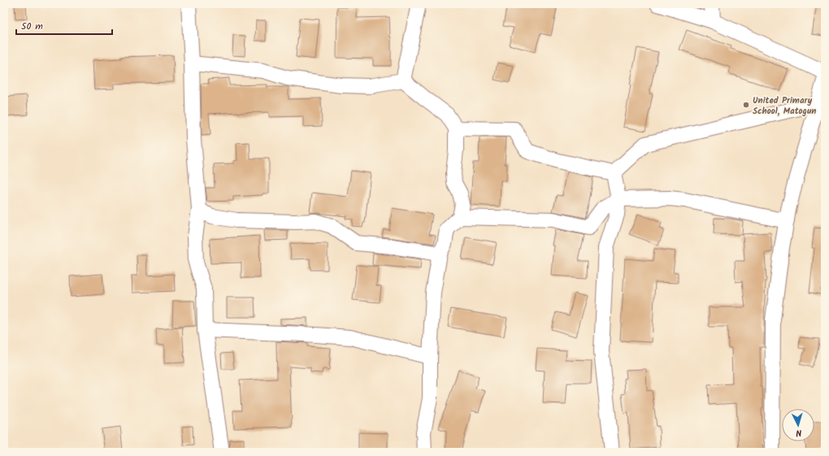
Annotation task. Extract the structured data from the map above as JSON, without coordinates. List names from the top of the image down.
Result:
{
  "places": ["United Primary School, Matogun"],
  "scale_bar": "50 m",
  "north": "bottom"
}
